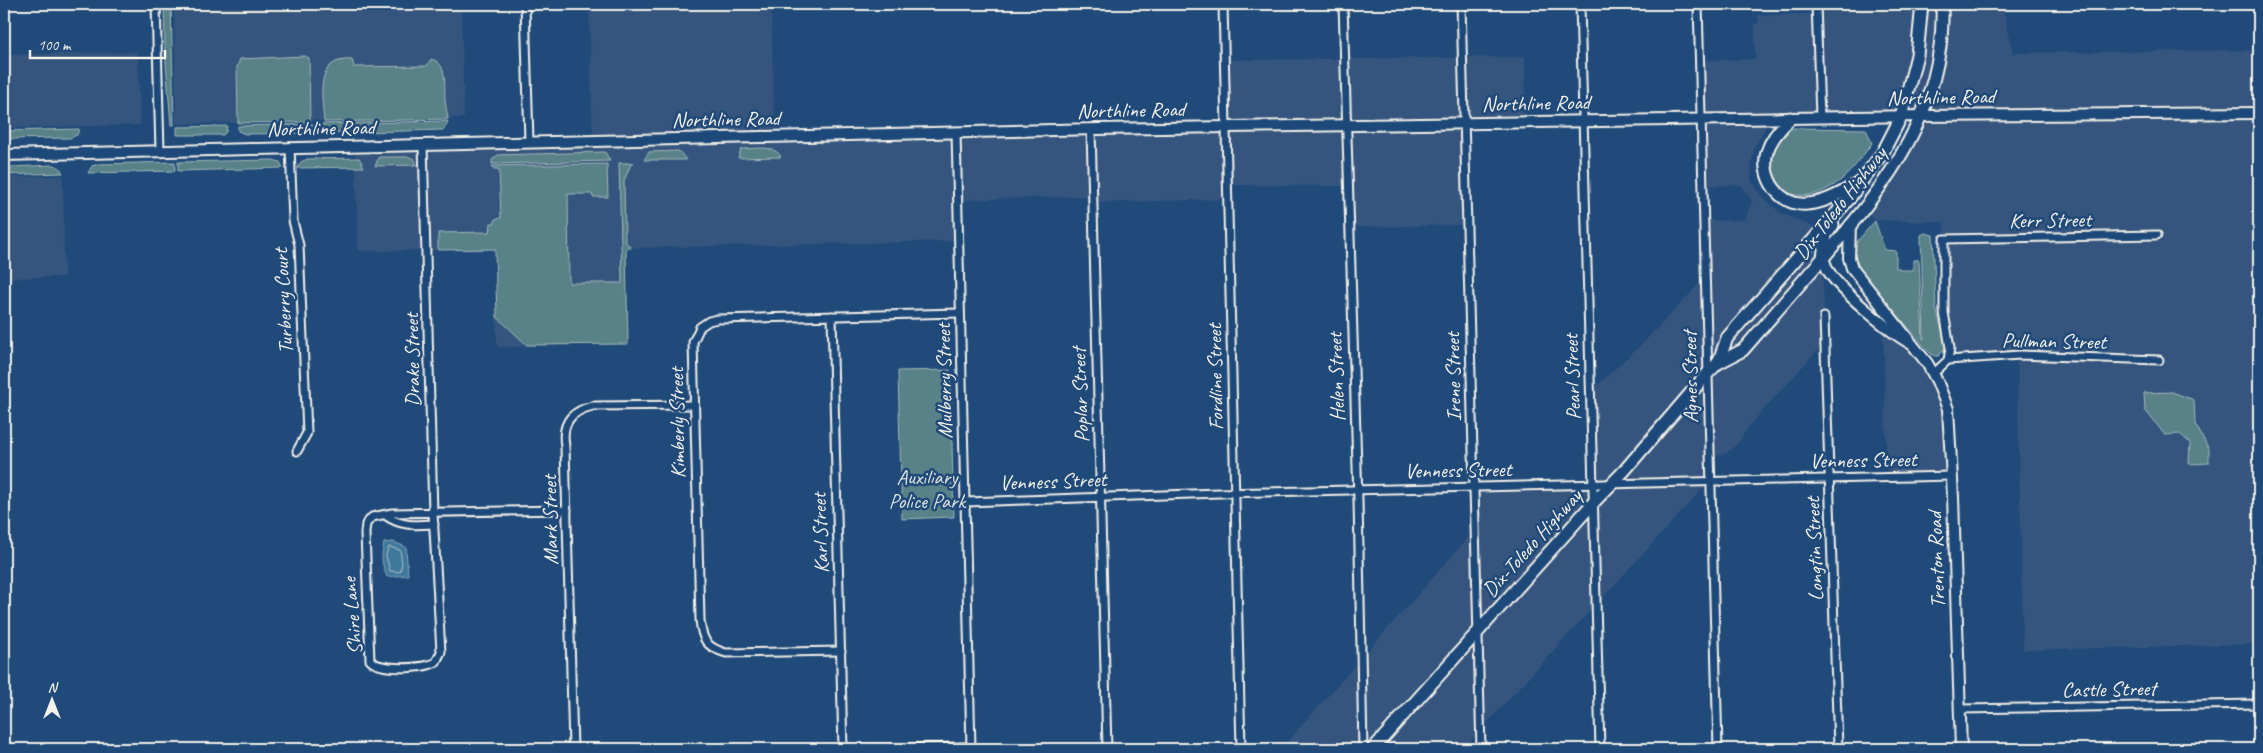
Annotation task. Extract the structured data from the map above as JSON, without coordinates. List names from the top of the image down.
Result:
{
  "streets": {
    "main road": ["Northline Road", "Dix-Toledo Highway", "Trenton Road"],
    "street": [
      "Kerr Street",
      "Turberry Court",
      "Pullman Street",
      "Drake Street",
      "Fordline Street",
      "Helen Street",
      "Irene Street",
      "Pearl Street",
      "Agnes Street",
      "Mulberry Street",
      "Poplar Street",
      "Kimberly Street",
      "Venness Street",
      "Mark Street",
      "Karl Street",
      "Longtin Street",
      "Shire Lane",
      "Castle Street"
    ]
  },
  "crossings": [
    ["Northline Road", "Dix-Toledo Highway"],
    ["Northline Road", "Turberry Court"],
    ["Northline Road", "Drake Street"],
    ["Northline Road", "Fordline Street"],
    ["Northline Road", "Helen Street"],
    ["Northline Road", "Irene Street"],
    ["Northline Road", "Pearl Street"],
    ["Northline Road", "Agnes Street"],
    ["Northline Road", "Mulberry Street"],
    ["Northline Road", "Poplar Street"],
    ["Dix-Toledo Highway", "Irene Street"],
    ["Dix-Toledo Highway", "Pearl Street"],
    ["Dix-Toledo Highway", "Agnes Street"],
    ["Dix-Toledo Highway", "Venness Street"],
    ["Dix-Toledo Highway", "Trenton Road"],
    ["Kerr Street", "Pullman Street"],
    ["Drake Street", "Shire Lane"],
    ["Fordline Street", "Venness Street"],
    ["Helen Street", "Venness Street"],
    ["Irene Street", "Venness Street"],
    ["Pearl Street", "Venness Street"],
    ["Agnes Street", "Venness Street"],
    ["Mulberry Street", "Kimberly Street"],
    ["Mulberry Street", "Venness Street"],
    ["Poplar Street", "Venness Street"],
    ["Kimberly Street", "Mark Street"],
    ["Kimberly Street", "Karl Street"],
    ["Venness Street", "Longtin Street"],
    ["Venness Street", "Trenton Road"],
    ["Trenton Road", "Castle Street"]
  ],
  "parks": ["Auxiliary Police Park"],
  "scale_bar": "100 m",
  "north": "top"
}
